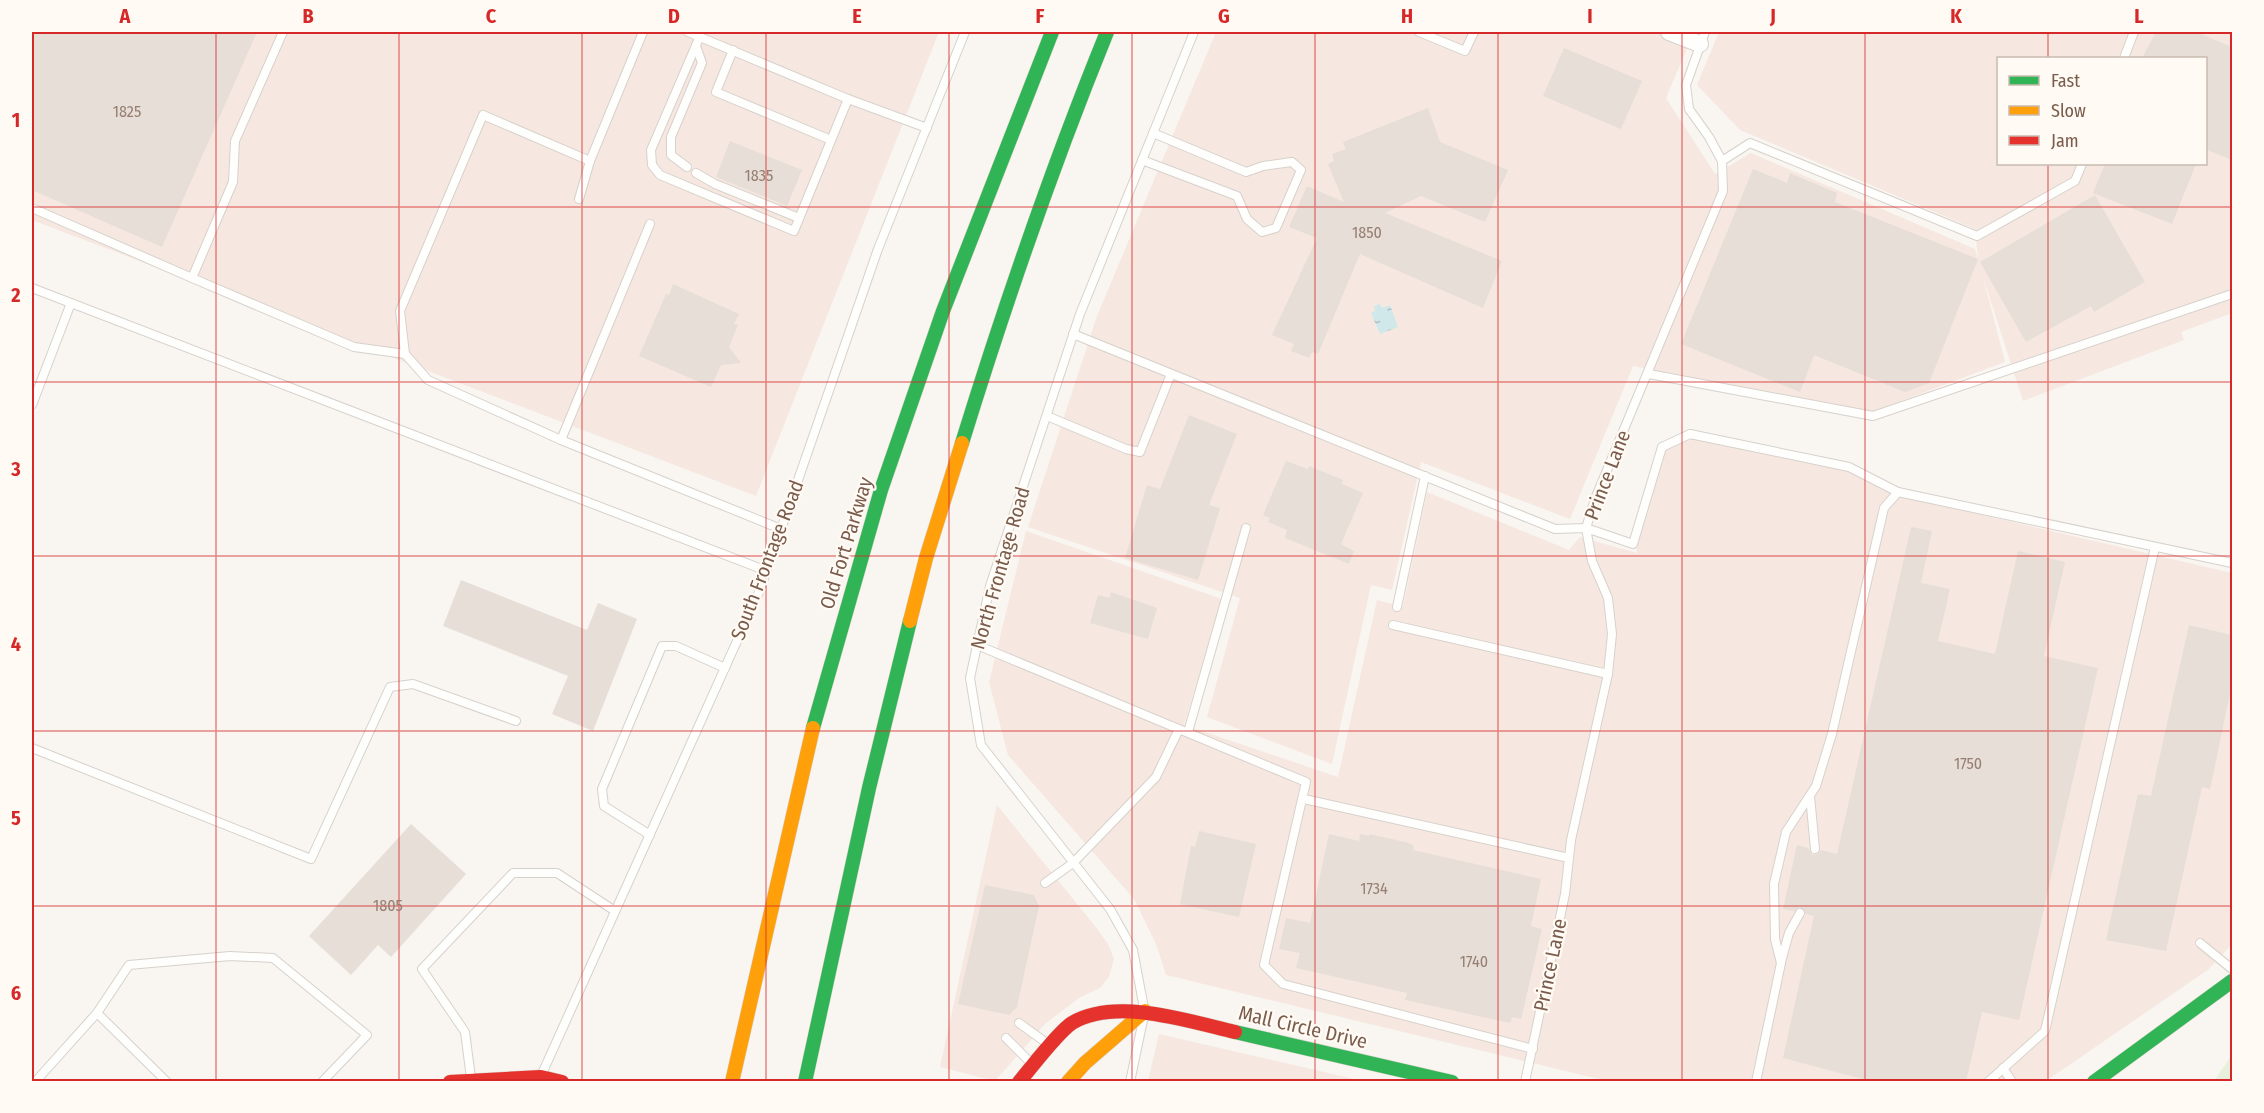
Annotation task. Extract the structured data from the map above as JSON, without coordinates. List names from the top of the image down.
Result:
{
  "streets": {
    "main road": ["Old Fort Parkway", "Mall Circle Drive"],
    "lane": ["Prince Lane", "South Frontage Road", "North Frontage Road"]
  },
  "crossings": [
    ["North Frontage Road", "Mall Circle Drive"]
  ],
  "house_numbers": [
    "1825",
    "1835",
    "1850",
    "1750",
    "1734",
    "1805",
    "1740"
  ],
  "legend": ["Fast", "Slow", "Jam"],
  "grid": {
    "columns": [
      "A",
      "B",
      "C",
      "D",
      "E",
      "F",
      "G",
      "H",
      "I",
      "J",
      "K",
      "L"
    ],
    "rows": [
      "1",
      "2",
      "3",
      "4",
      "5",
      "6"
    ]
  }
}
